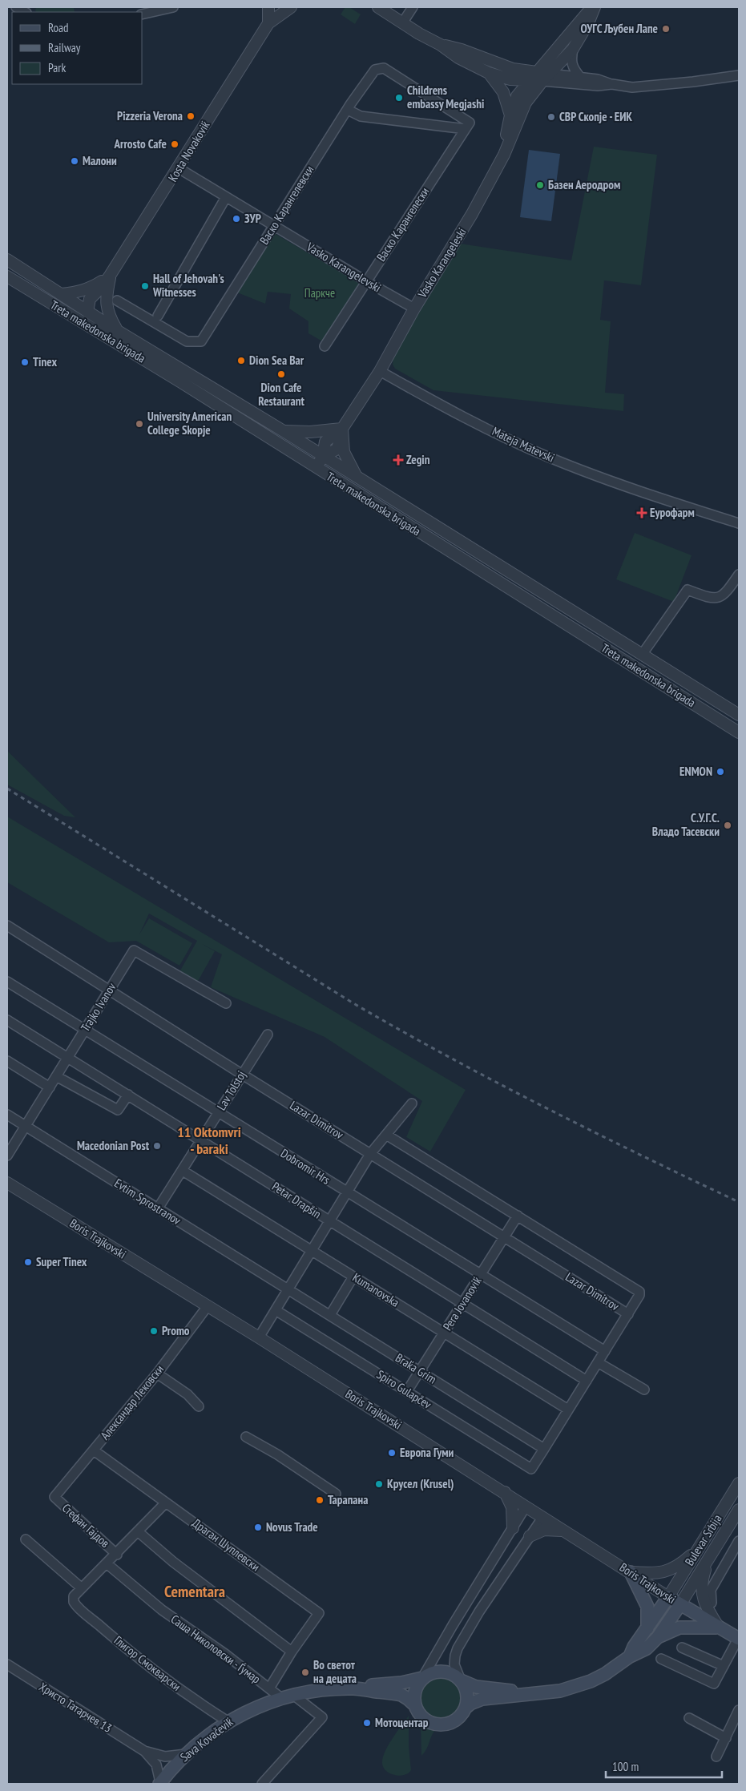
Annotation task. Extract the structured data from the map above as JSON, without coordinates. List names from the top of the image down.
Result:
{
  "streets": {
    "main road": ["Boris Trajkovski", "Sava Kovačeviḱ"],
    "street": [
      "Kosta Novakoviḱ",
      "Васко Карангелевски",
      "Васко Карангелески",
      "Vasko Karangeleski",
      "Vasko Karangelevski",
      "Treta makedonska brigada",
      "Mateja Matevski",
      "Trajko Ivanov",
      "Lav Tolstoj",
      "Lazar Dimitrov",
      "Dobromir Hrs",
      "Petar Drapšin",
      "Evtim Sprostranov",
      "Kumanovska",
      "Pera Jovanoviḱ",
      "Braḱa Grim",
      "Spiro Gulapčev",
      "Александар Лековски",
      "Стефан Гајдов",
      "Bulevar Srbija",
      "Драган Шуплевски",
      "Саша Николовски - Ѓумар",
      "Глигор Смокварски",
      "Христо Татарчев 13"
    ]
  },
  "crossings": [
    ["Kosta Novakoviḱ", "Vasko Karangelevski"],
    ["Kosta Novakoviḱ", "Treta makedonska brigada"],
    ["Васко Карангелевски", "Васко Карангелески"],
    ["Васко Карангелевски", "Vasko Karangelevski"],
    ["Васко Карангелески", "Vasko Karangelevski"],
    ["Vasko Karangeleski", "Vasko Karangelevski"],
    ["Vasko Karangeleski", "Mateja Matevski"],
    ["Trajko Ivanov", "Lazar Dimitrov"],
    ["Trajko Ivanov", "Dobromir Hrs"],
    ["Trajko Ivanov", "Petar Drapšin"],
    ["Trajko Ivanov", "Evtim Sprostranov"],
    ["Lav Tolstoj", "Lazar Dimitrov"],
    ["Lav Tolstoj", "Dobromir Hrs"],
    ["Lav Tolstoj", "Petar Drapšin"],
    ["Lav Tolstoj", "Evtim Sprostranov"],
    ["Lav Tolstoj", "Kumanovska"],
    ["Lazar Dimitrov", "Dobromir Hrs"],
    ["Lazar Dimitrov", "Petar Drapšin"],
    ["Lazar Dimitrov", "Kumanovska"],
    ["Lazar Dimitrov", "Pera Jovanoviḱ"],
    ["Lazar Dimitrov", "Braḱa Grim"],
    ["Lazar Dimitrov", "Spiro Gulapčev"],
    ["Dobromir Hrs", "Pera Jovanoviḱ"],
    ["Petar Drapšin", "Pera Jovanoviḱ"],
    ["Evtim Sprostranov", "Braḱa Grim"],
    ["Boris Trajkovski", "Александар Лековски"],
    ["Boris Trajkovski", "Bulevar Srbija"],
    ["Kumanovska", "Pera Jovanoviḱ"],
    ["Pera Jovanoviḱ", "Braḱa Grim"],
    ["Pera Jovanoviḱ", "Spiro Gulapčev"],
    ["Александар Лековски", "Стефан Гајдов"],
    ["Александар Лековски", "Драган Шуплевски"],
    ["Стефан Гајдов", "Драган Шуплевски"],
    ["Стефан Гајдов", "Саша Николовски - Ѓумар"],
    ["Стефан Гајдов", "Глигор Смокварски"],
    ["Саша Николовски - Ѓумар", "Sava Kovačeviḱ"],
    ["Глигор Смокварски", "Sava Kovačeviḱ"],
    ["Христо Татарчев 13", "Sava Kovačeviḱ"]
  ],
  "districts": ["11 Oktomvri - baraki", "Cementara"],
  "parks": ["Паркче"],
  "places": {
    "other": [
      "ОУГС Љубен Лапе",
      "Childrens embassy Megjashi",
      "Pizzeria Verona",
      "СВР Скопје - ЕИК",
      "Arrosto Cafe",
      "Малони",
      "Базен Аеродром",
      "ЗУР",
      "Hall of Jehovah's Witnesses",
      "Dion Sea Bar",
      "Tinex",
      "Dion Cafe Restaurant",
      "University American College Skopje",
      "ENMON",
      "С.У.Г.С. Владо Тасевски",
      "Macedonian Post",
      "Super Tinex",
      "Promo",
      "Европа Гуми",
      "Крусел (Krusel)",
      "Тарапана",
      "Novus Trade",
      "Во светот на децата",
      "Мотоцентар"
    ],
    "health": ["Zegin", "Еурофарм"]
  },
  "legend": ["Road", "Railway", "Park"],
  "scale_bar": "100 m"
}
